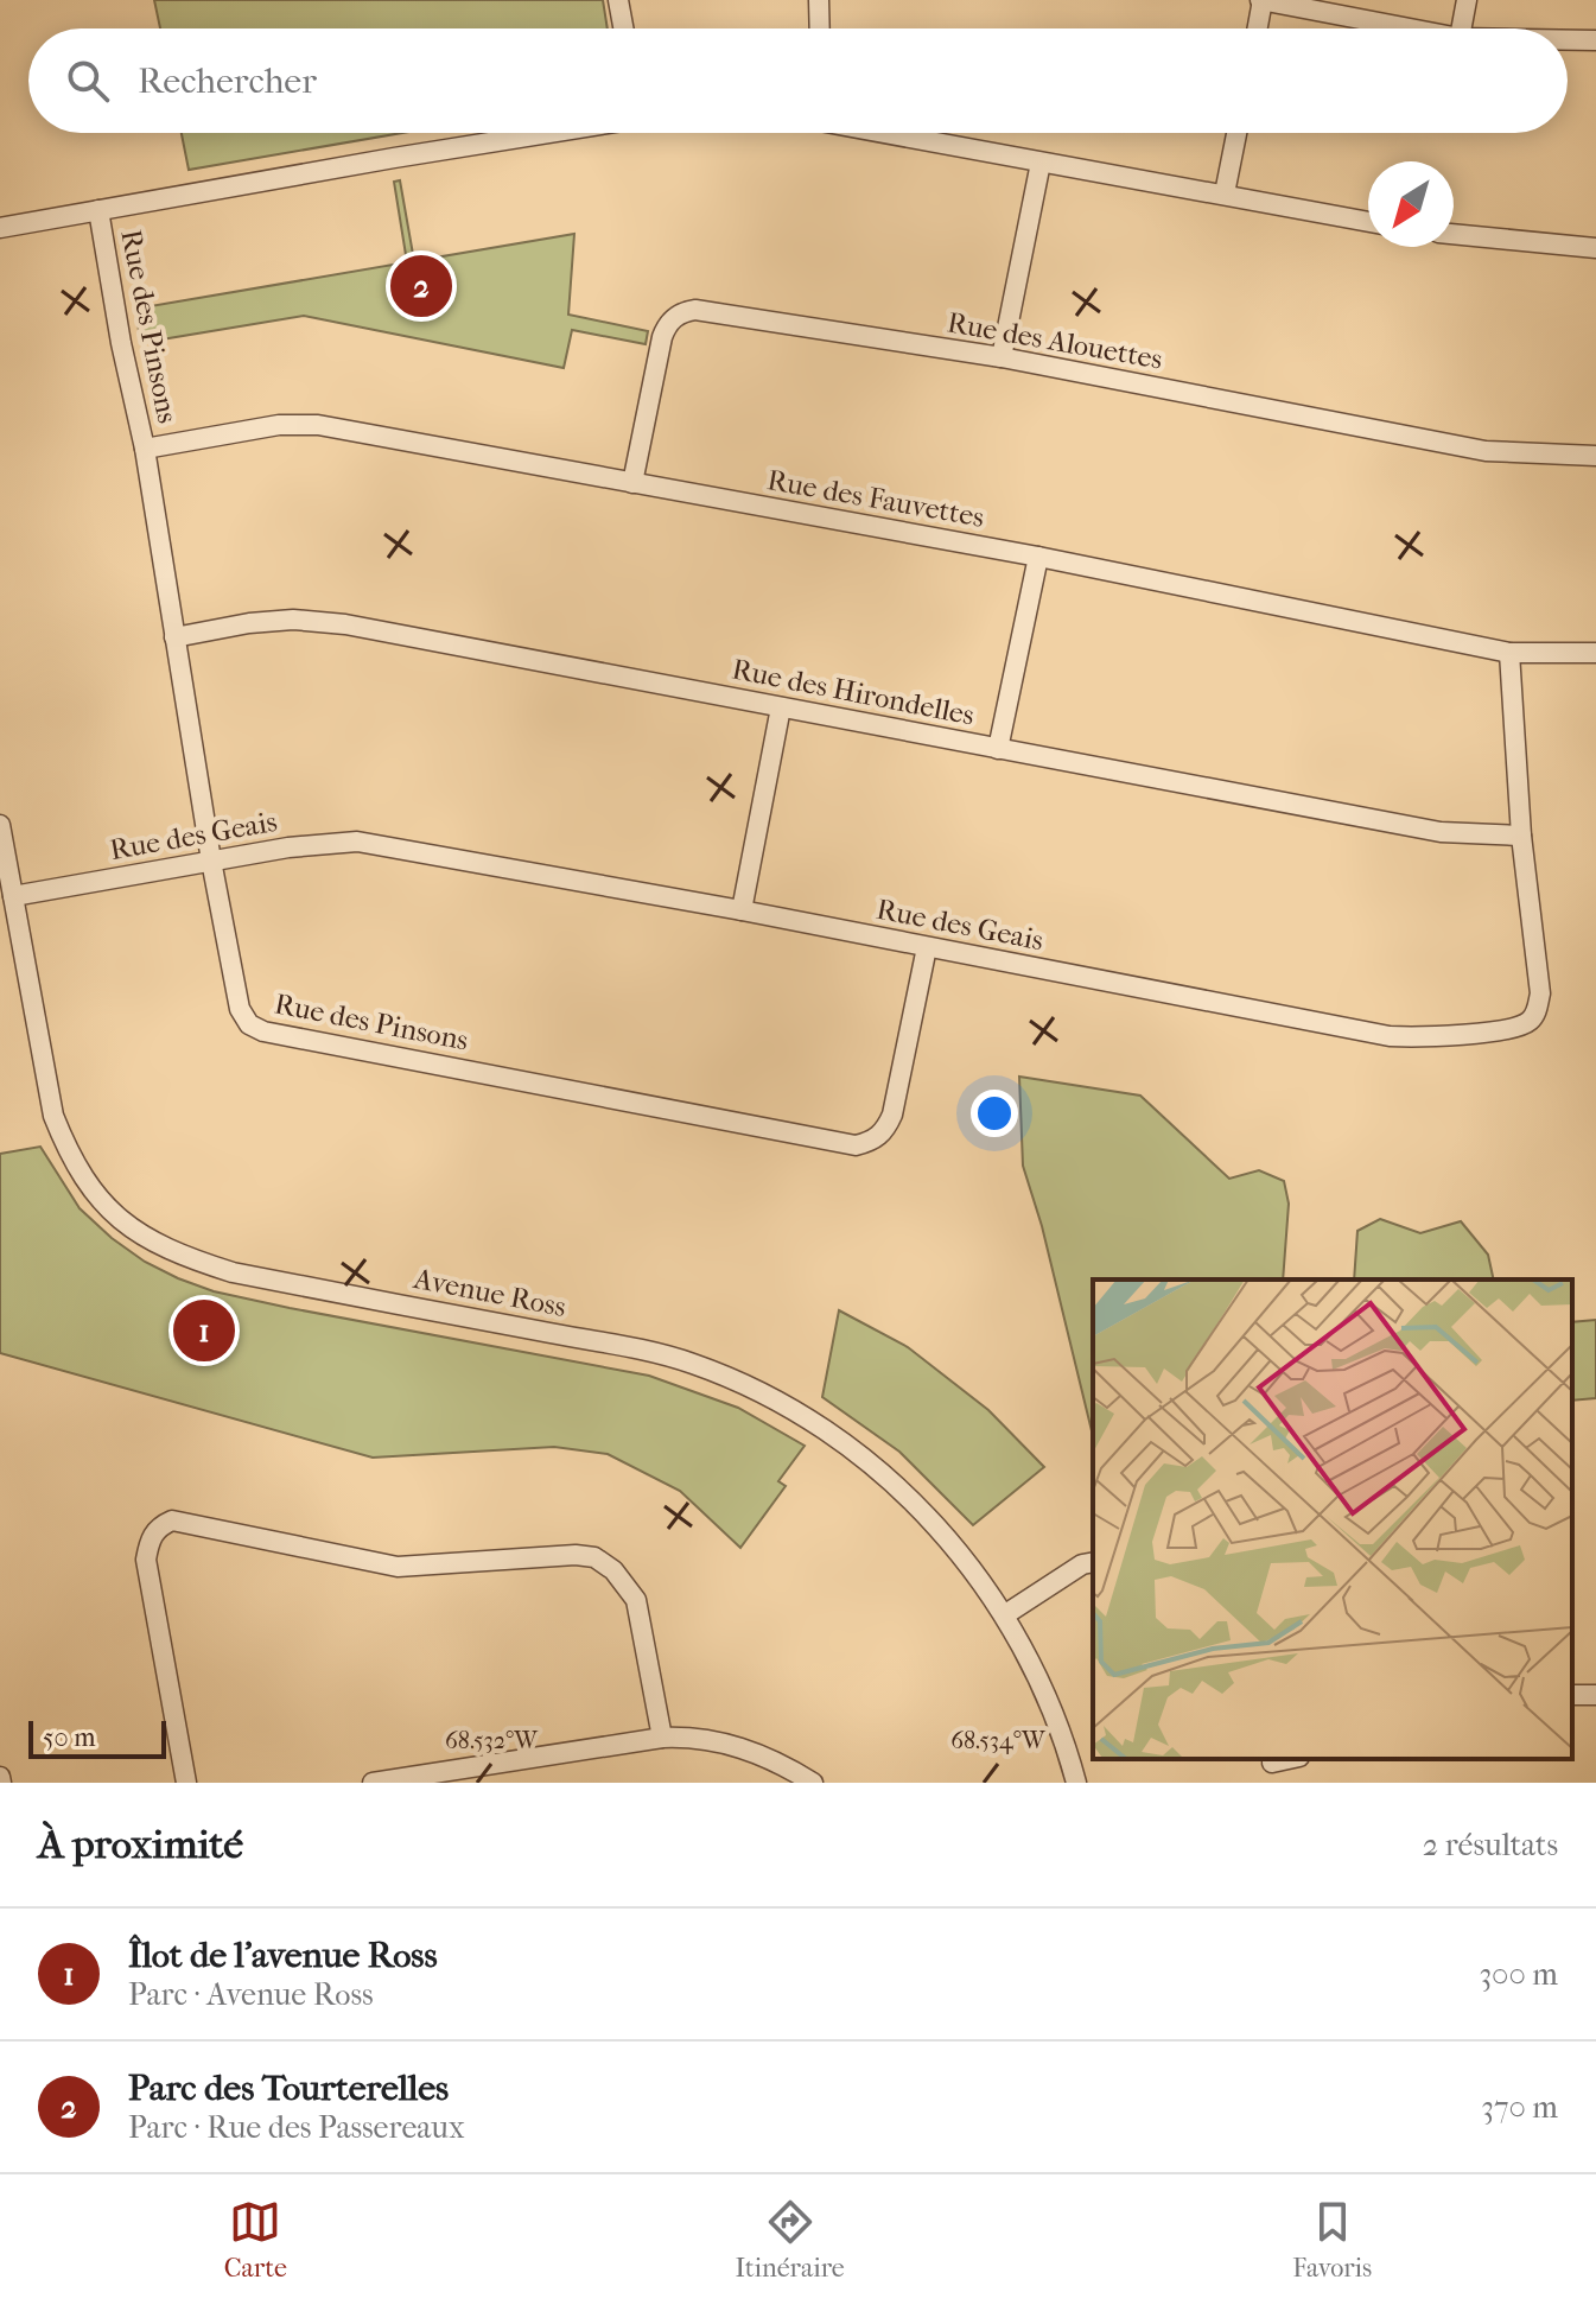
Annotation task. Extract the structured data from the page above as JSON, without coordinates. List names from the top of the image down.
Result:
{
  "streets": {
    "street": [
      "Rue des Pinsons",
      "Rue des Alouettes",
      "Rue des Fauvettes",
      "Rue des Hirondelles",
      "Rue des Geais",
      "Avenue Ross"
    ]
  },
  "crossings": [
    ["Rue des Pinsons", "Rue des Fauvettes"],
    ["Rue des Pinsons", "Rue des Hirondelles"],
    ["Rue des Pinsons", "Rue des Geais"],
    ["Rue des Alouettes", "Rue des Fauvettes"],
    ["Rue des Fauvettes", "Rue des Geais"],
    ["Rue des Hirondelles", "Rue des Geais"],
    ["Rue des Geais", "Avenue Ross"]
  ],
  "scale_bar": "50 m",
  "north": "bottom left",
  "page": {
    "search": "Rechercher",
    "pins": ["2", "1"],
    "scale": "50 m",
    "heading": ["À proximité", "2 résultats"],
    "list": [
      {
        "mark": "1",
        "name": "Îlot de l'avenue Ross",
        "note": "Parc · Avenue Ross",
        "value": "300 m"
      },
      {
        "mark": "2",
        "name": "Parc des Tourterelles",
        "note": "Parc · Rue des Passereaux",
        "value": "370 m"
      }
    ],
    "nav": ["Carte", "Itinéraire", "Favoris"]
  },
  "coordinates": ["68.532°W", "68.534°W"]
}
